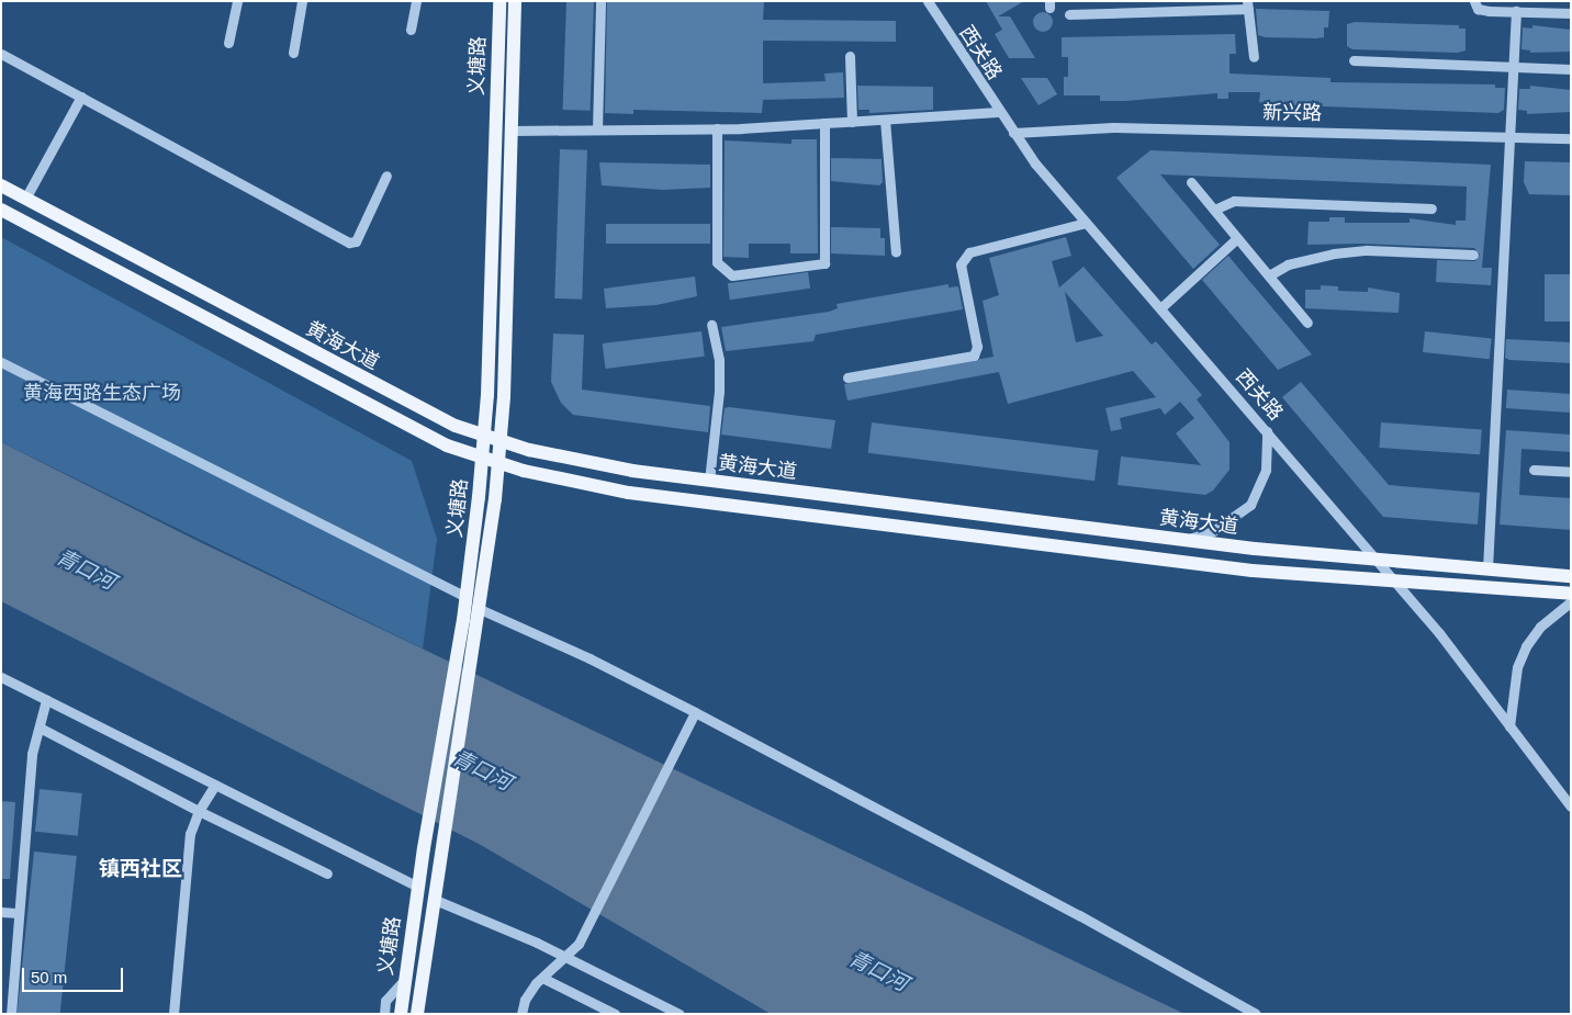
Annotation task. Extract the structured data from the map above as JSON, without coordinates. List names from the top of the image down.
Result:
{
  "streets": {
    "main road": ["义塘路", "黄海大道"],
    "street": ["西关路", "新兴路"]
  },
  "crossings": [
    ["西关路", "新兴路"],
    ["西关路", "黄海大道"],
    ["义塘路", "黄海大道"]
  ],
  "districts": ["镇西社区"],
  "water": ["青口河"],
  "parks": ["黄海西路生态广场"],
  "scale_bar": "50 m"
}
